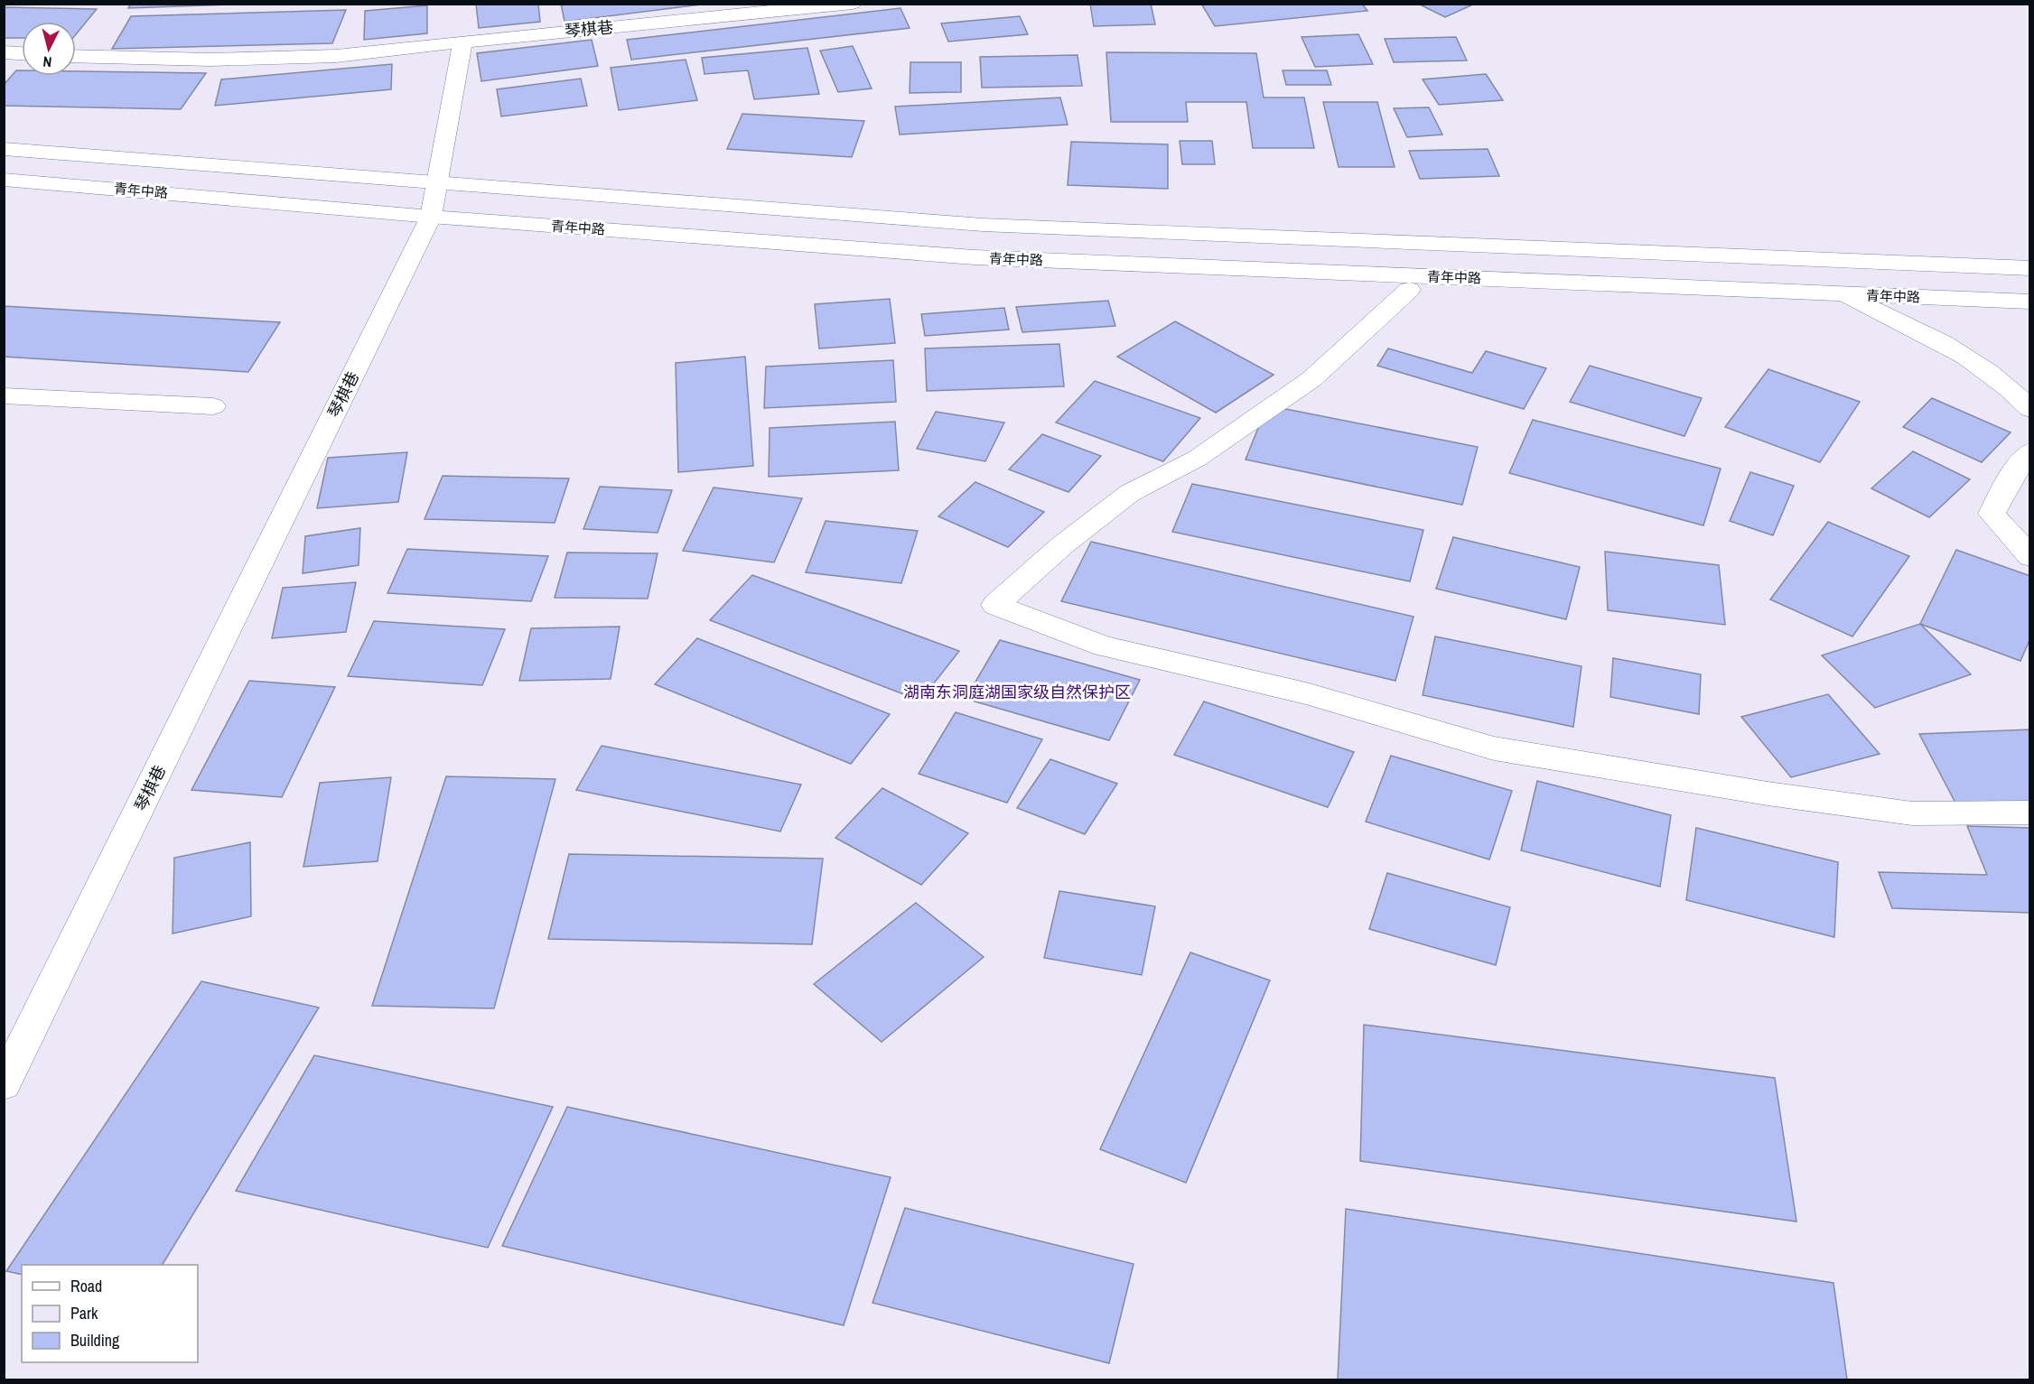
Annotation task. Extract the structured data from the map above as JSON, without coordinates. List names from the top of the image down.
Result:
{
  "streets": {
    "street": ["琴棋巷", "青年中路"]
  },
  "crossings": [
    ["琴棋巷", "青年中路"]
  ],
  "parks": ["湖南东洞庭湖国家级自然保护区"],
  "legend": ["Road", "Park", "Building"],
  "north": "bottom"
}
